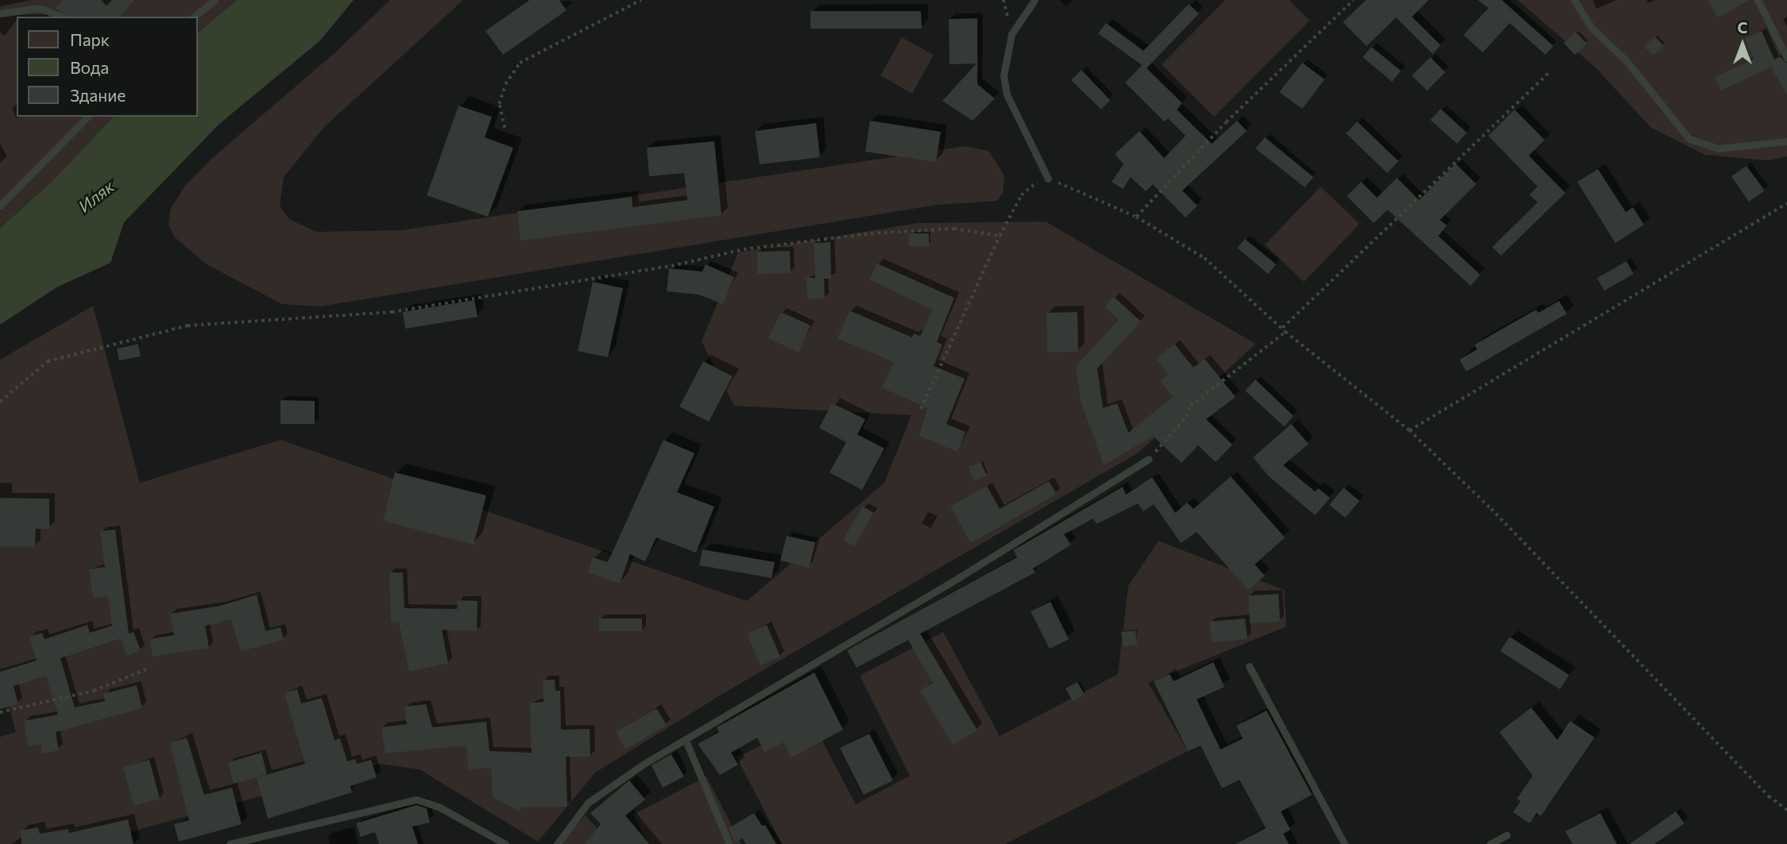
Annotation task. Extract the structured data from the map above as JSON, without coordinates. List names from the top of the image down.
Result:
{
  "water": ["Иляк"],
  "legend": ["Парк", "Вода", "Здание"],
  "north": "top"
}
